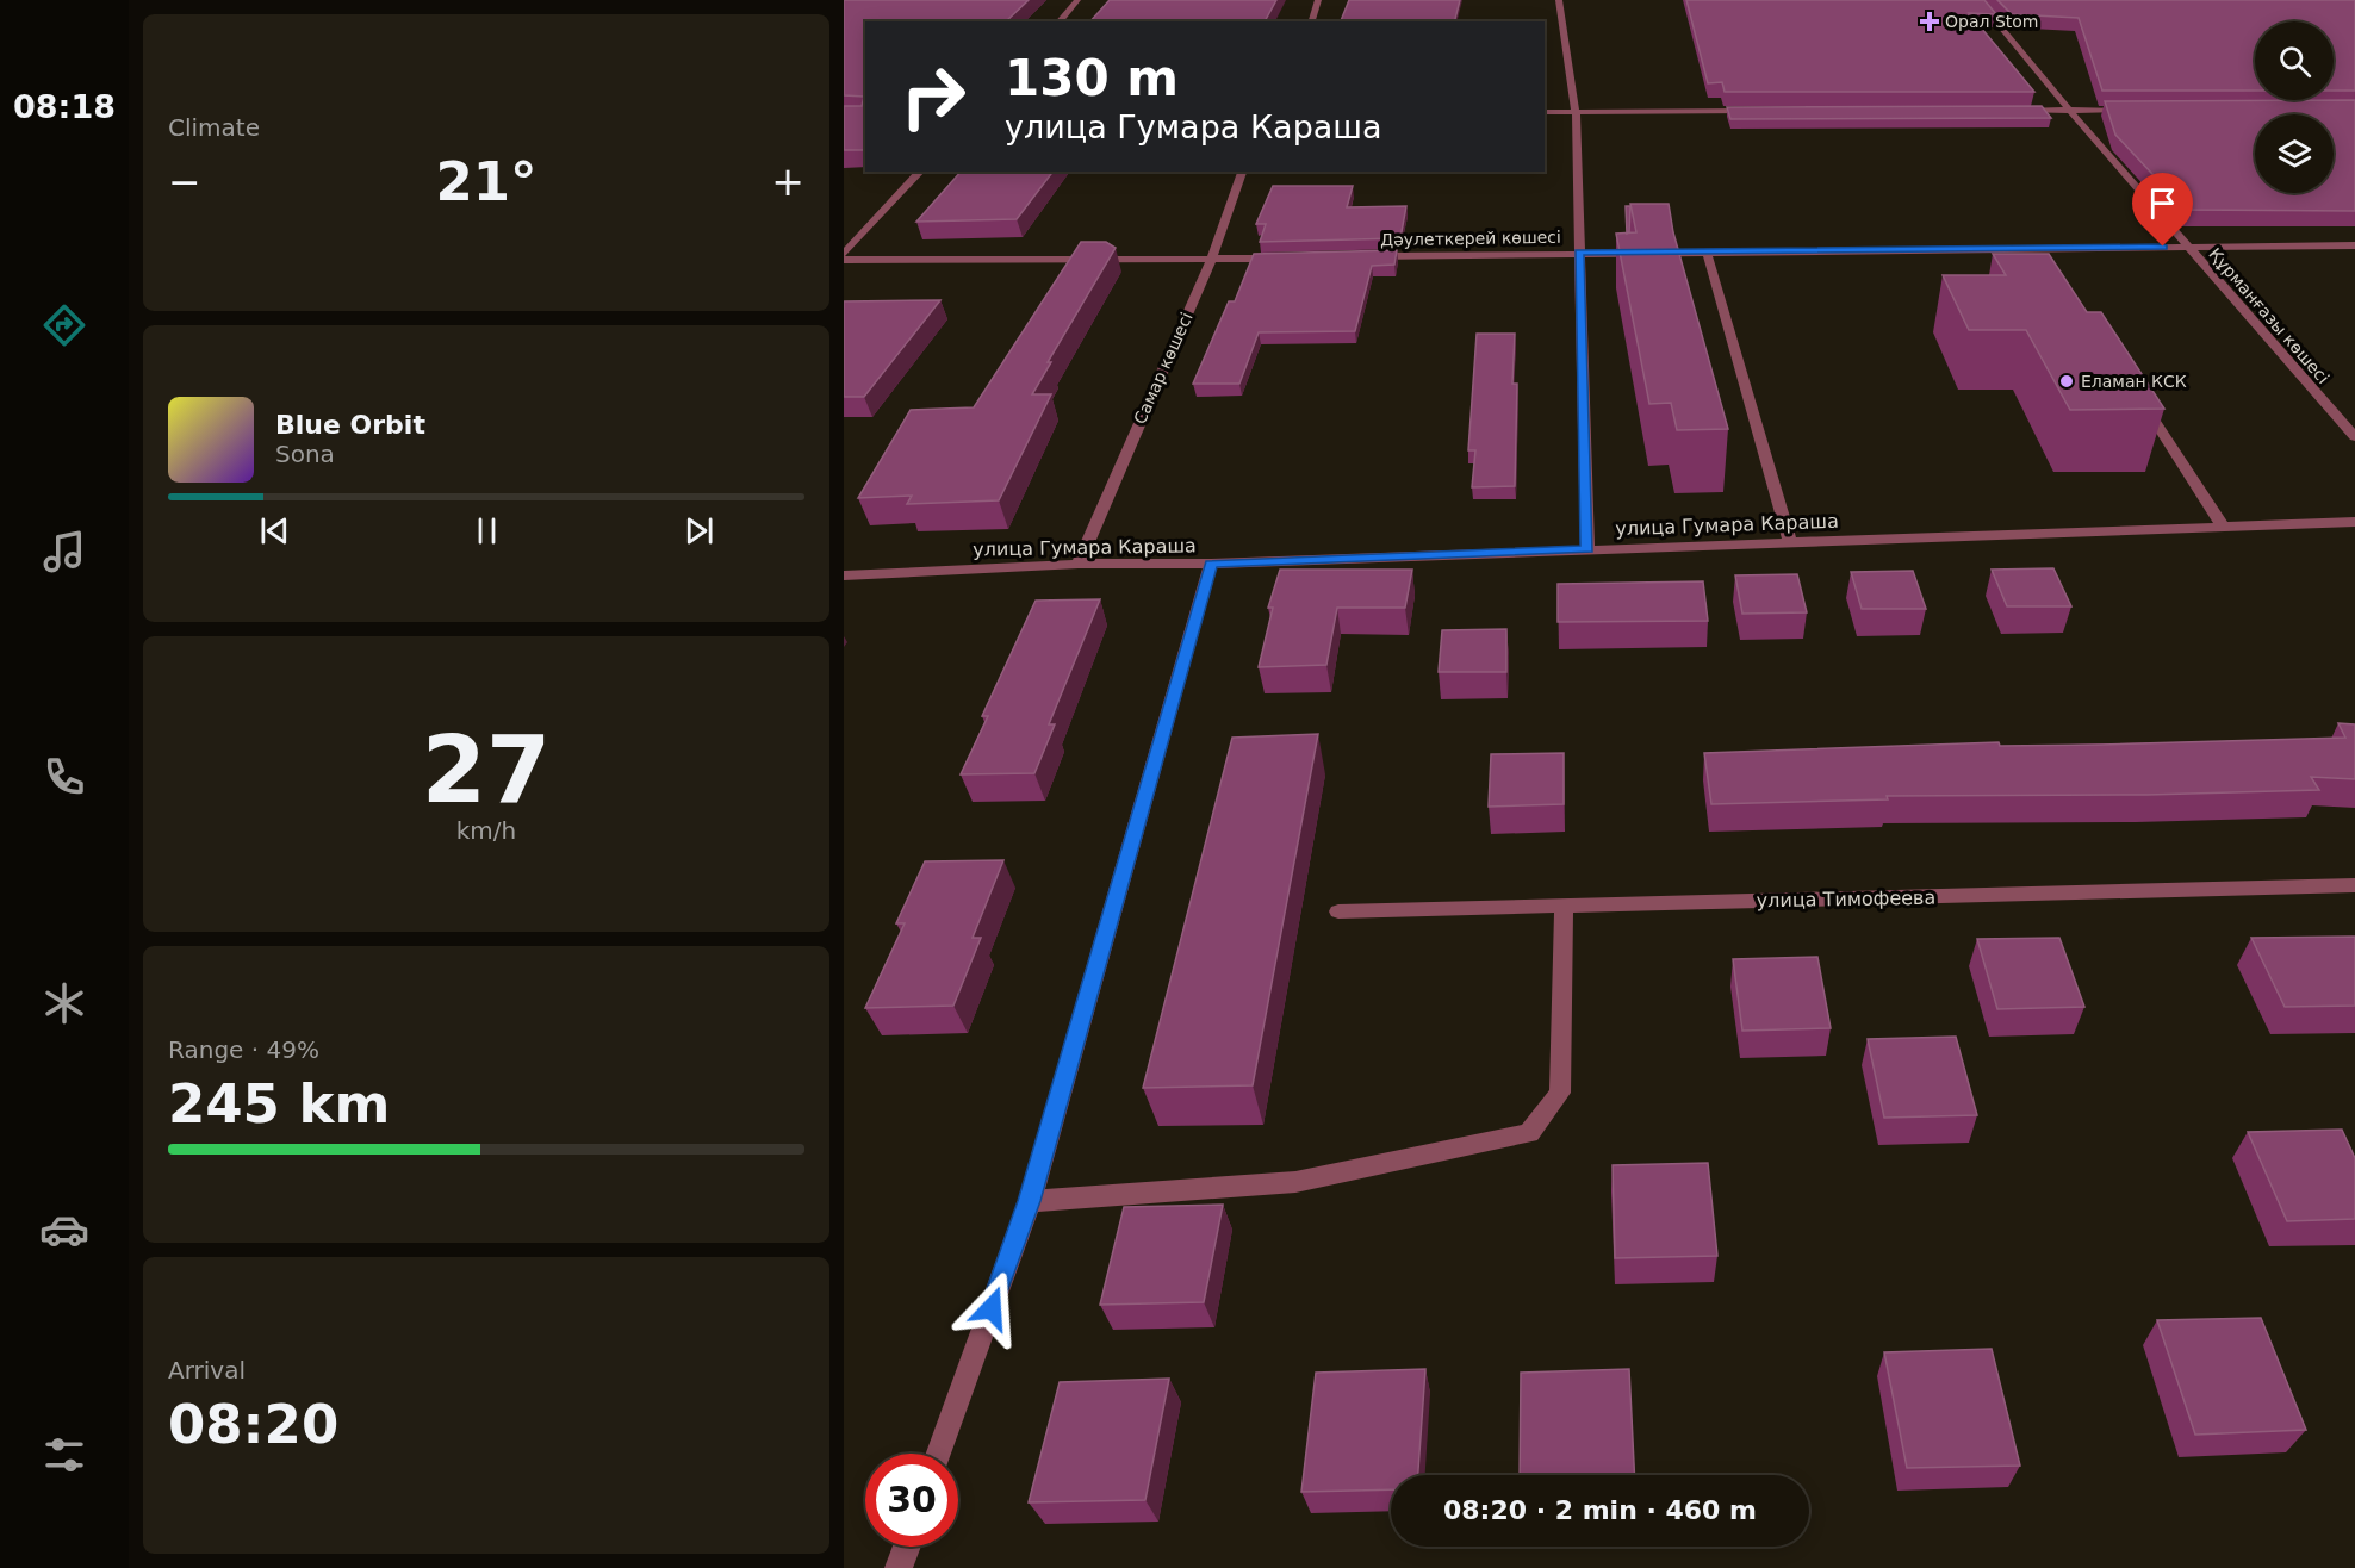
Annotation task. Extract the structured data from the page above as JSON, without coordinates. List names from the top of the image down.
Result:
{
  "streets": {
    "street": [
      "Дәулеткерей көшесі",
      "Құрманғазы көшесі",
      "Самар көшесі",
      "улица Гумара Караша",
      "улица Тимофеева"
    ]
  },
  "crossings": [
    ["Дәулеткерей көшесі", "Құрманғазы көшесі"],
    ["Самар көшесі", "улица Гумара Караша"]
  ],
  "places": {
    "health": ["Орал Stom"],
    "other": ["Еламан КСК"]
  },
  "page": {
    "tabs": "08:18",
    "tile": [
      "Climate",
      ["27", "km/h"],
      ["Range · 49%", "245 km"],
      ["Arrival", "08:20"]
    ],
    "turn": ["130 m", "улица Гумара Караша"],
    "heat": ["−", "21°", "+"],
    "song": ["Blue Orbit", "Sona"],
    "limit": "30",
    "trip": "08:20 · 2 min · 460 m"
  }
}
